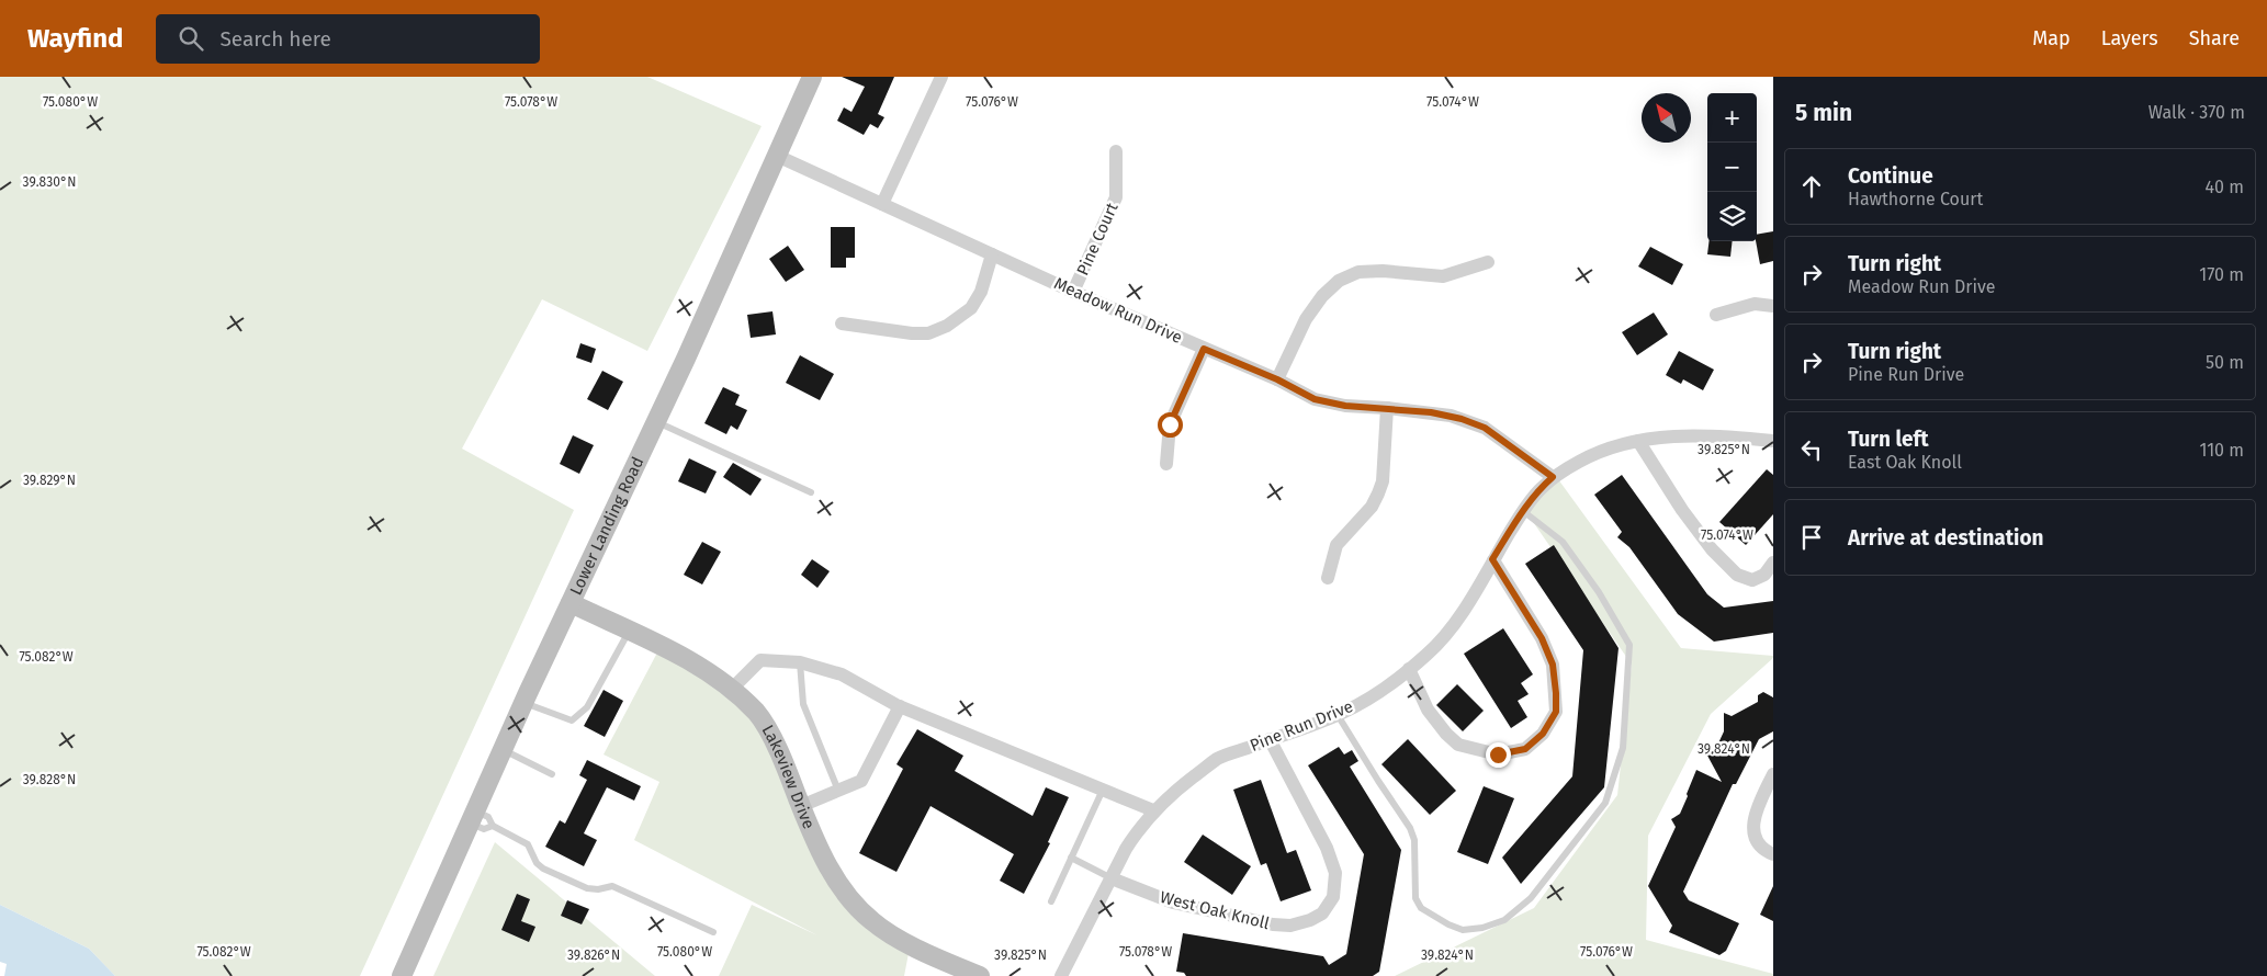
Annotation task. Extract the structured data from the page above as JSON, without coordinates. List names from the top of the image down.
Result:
{
  "streets": {
    "main road": ["Lower Landing Road", "Lakeview Drive"],
    "street": [
      "Pine Court",
      "Meadow Run Drive",
      "Pine Run Drive",
      "West Oak Knoll"
    ]
  },
  "crossings": [
    ["Pine Court", "Meadow Run Drive"],
    ["Meadow Run Drive", "Lower Landing Road"],
    ["Meadow Run Drive", "Pine Run Drive"],
    ["Lower Landing Road", "Lakeview Drive"],
    ["Pine Run Drive", "West Oak Knoll"]
  ],
  "north": "top left",
  "page": {
    "header": "Wayfind",
    "search": "Search here",
    "nav": ["Map", "Layers", "Share"],
    "heading": ["5 min", "Walk · 370 m"],
    "map_buttons": ["+", "−"],
    "list": [
      ["Continue", "Hawthorne Court", "40 m"],
      ["Turn right", "Meadow Run Drive", "170 m"],
      ["Turn right", "Pine Run Drive", "50 m"],
      ["Turn left", "East Oak Knoll", "110 m"],
      "Arrive at destination"
    ]
  },
  "coordinates": [
    "75.080°W",
    "75.078°W",
    "75.076°W",
    "75.074°W",
    "39.830°N",
    "39.825°N",
    "39.829°N",
    "75.082°W",
    "39.824°N",
    "39.828°N",
    "39.826°N"
  ]
}
